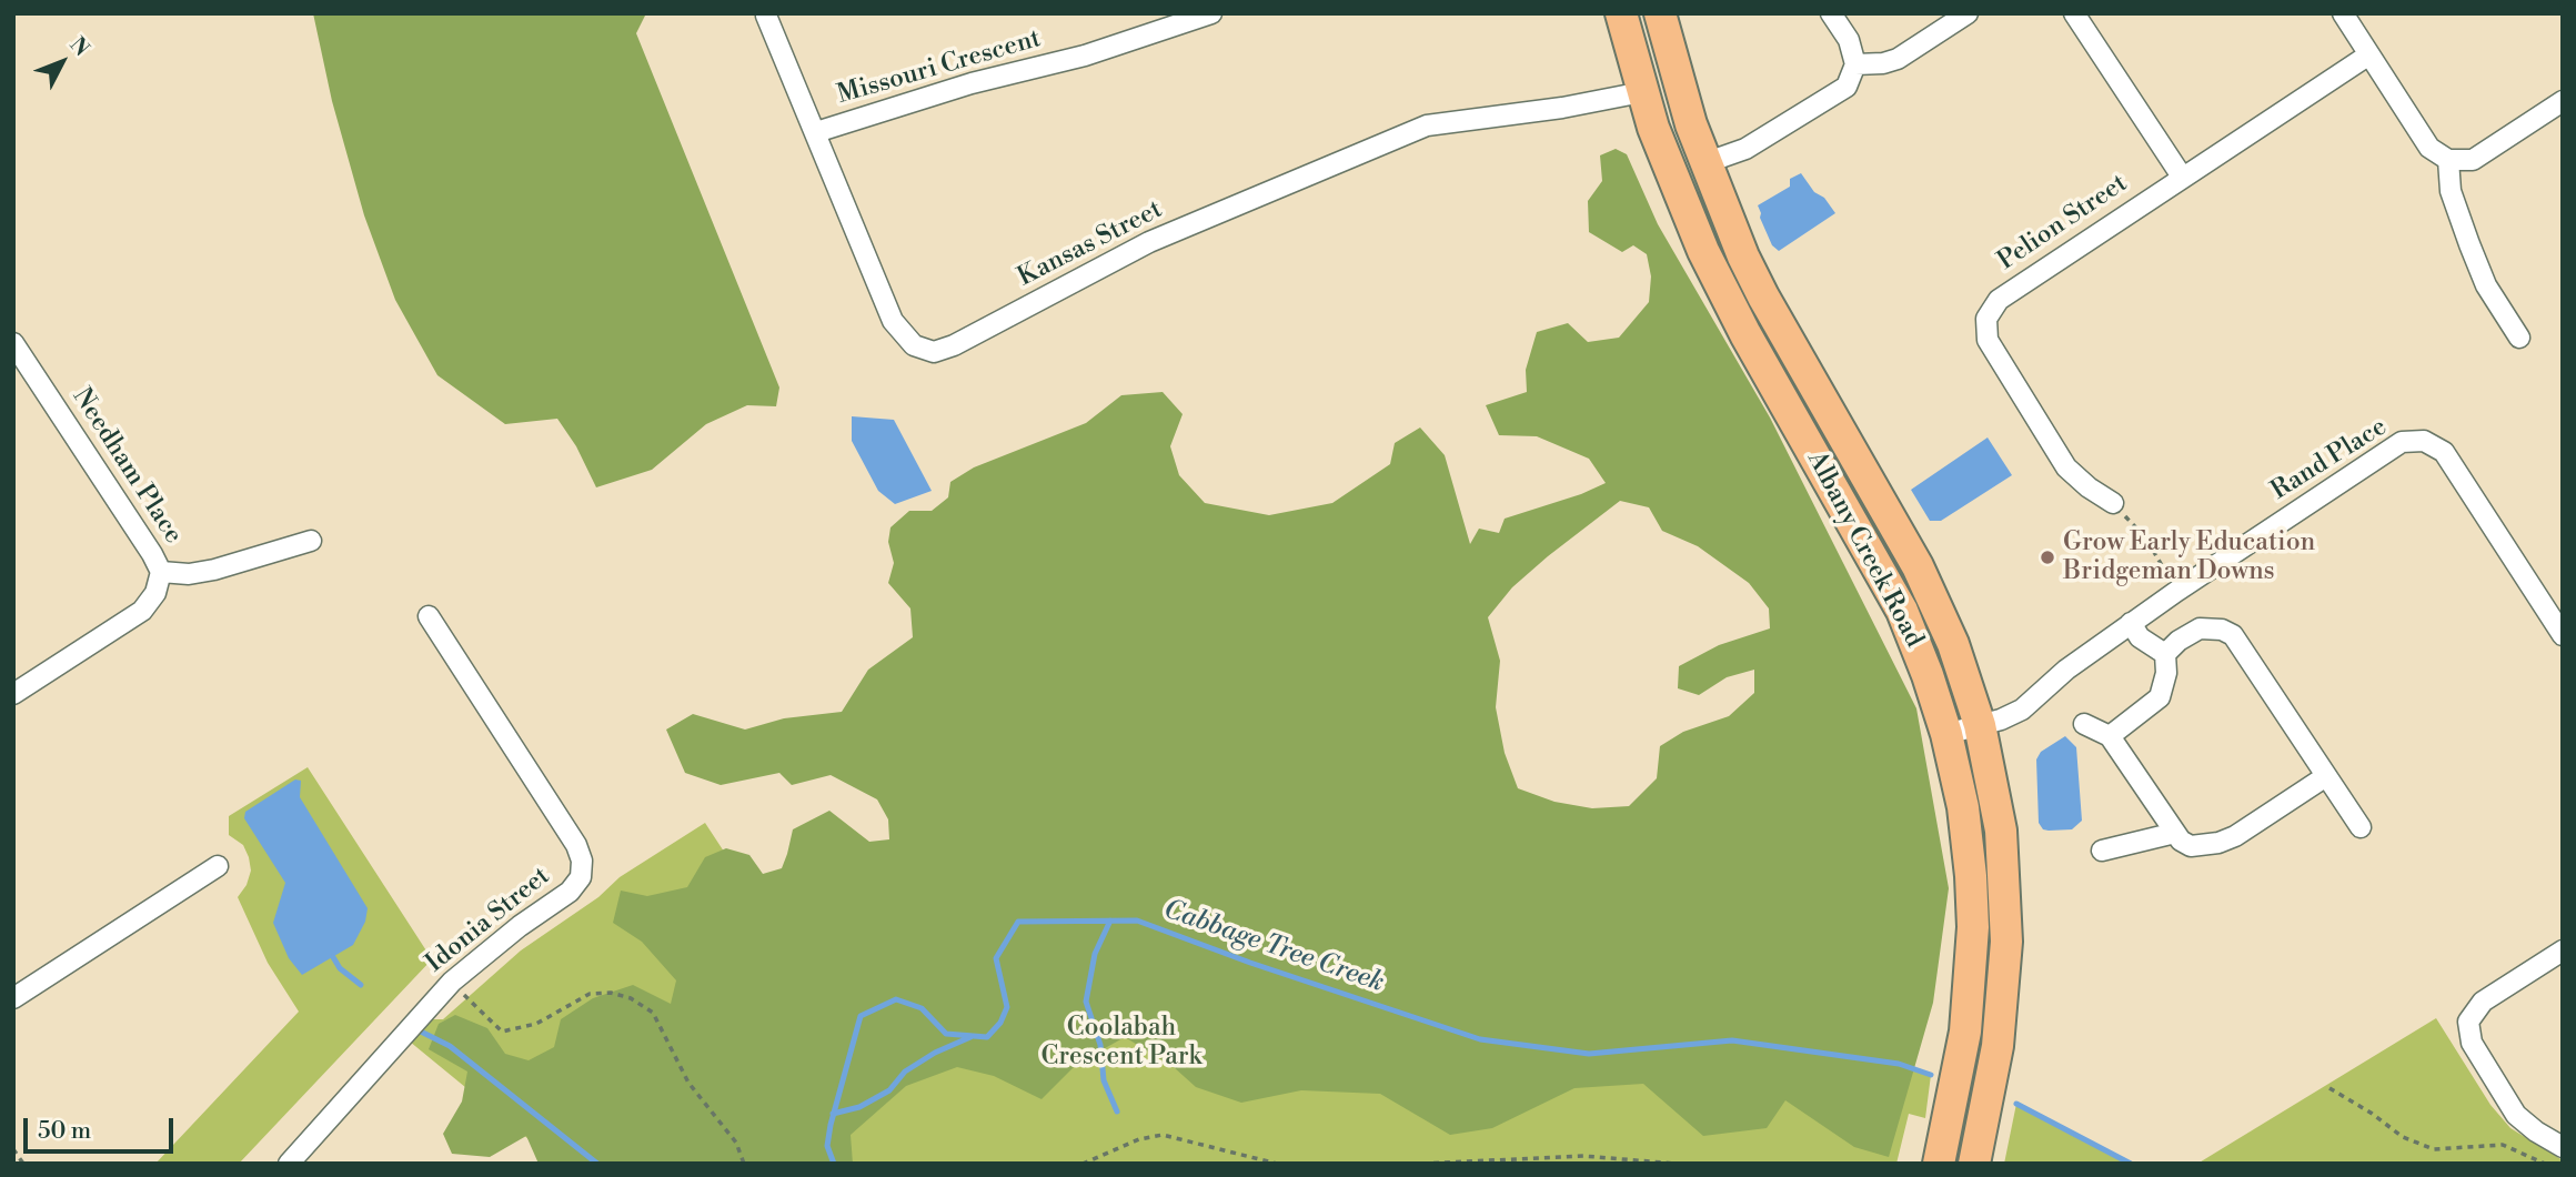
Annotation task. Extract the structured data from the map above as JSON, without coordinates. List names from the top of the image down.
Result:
{
  "streets": {
    "main road": ["Albany Creek Road"],
    "street": [
      "Missouri Crescent",
      "Pelion Street",
      "Kansas Street",
      "Rand Place",
      "Needham Place",
      "Idonia Street"
    ]
  },
  "crossings": [
    ["Missouri Crescent", "Kansas Street"],
    ["Kansas Street", "Albany Creek Road"],
    ["Rand Place", "Albany Creek Road"]
  ],
  "water": ["Cabbage Tree Creek"],
  "parks": ["Coolabah Crescent Park"],
  "places": ["Grow Early Education Bridgeman Downs"],
  "scale_bar": "50 m",
  "north": "top right"
}
